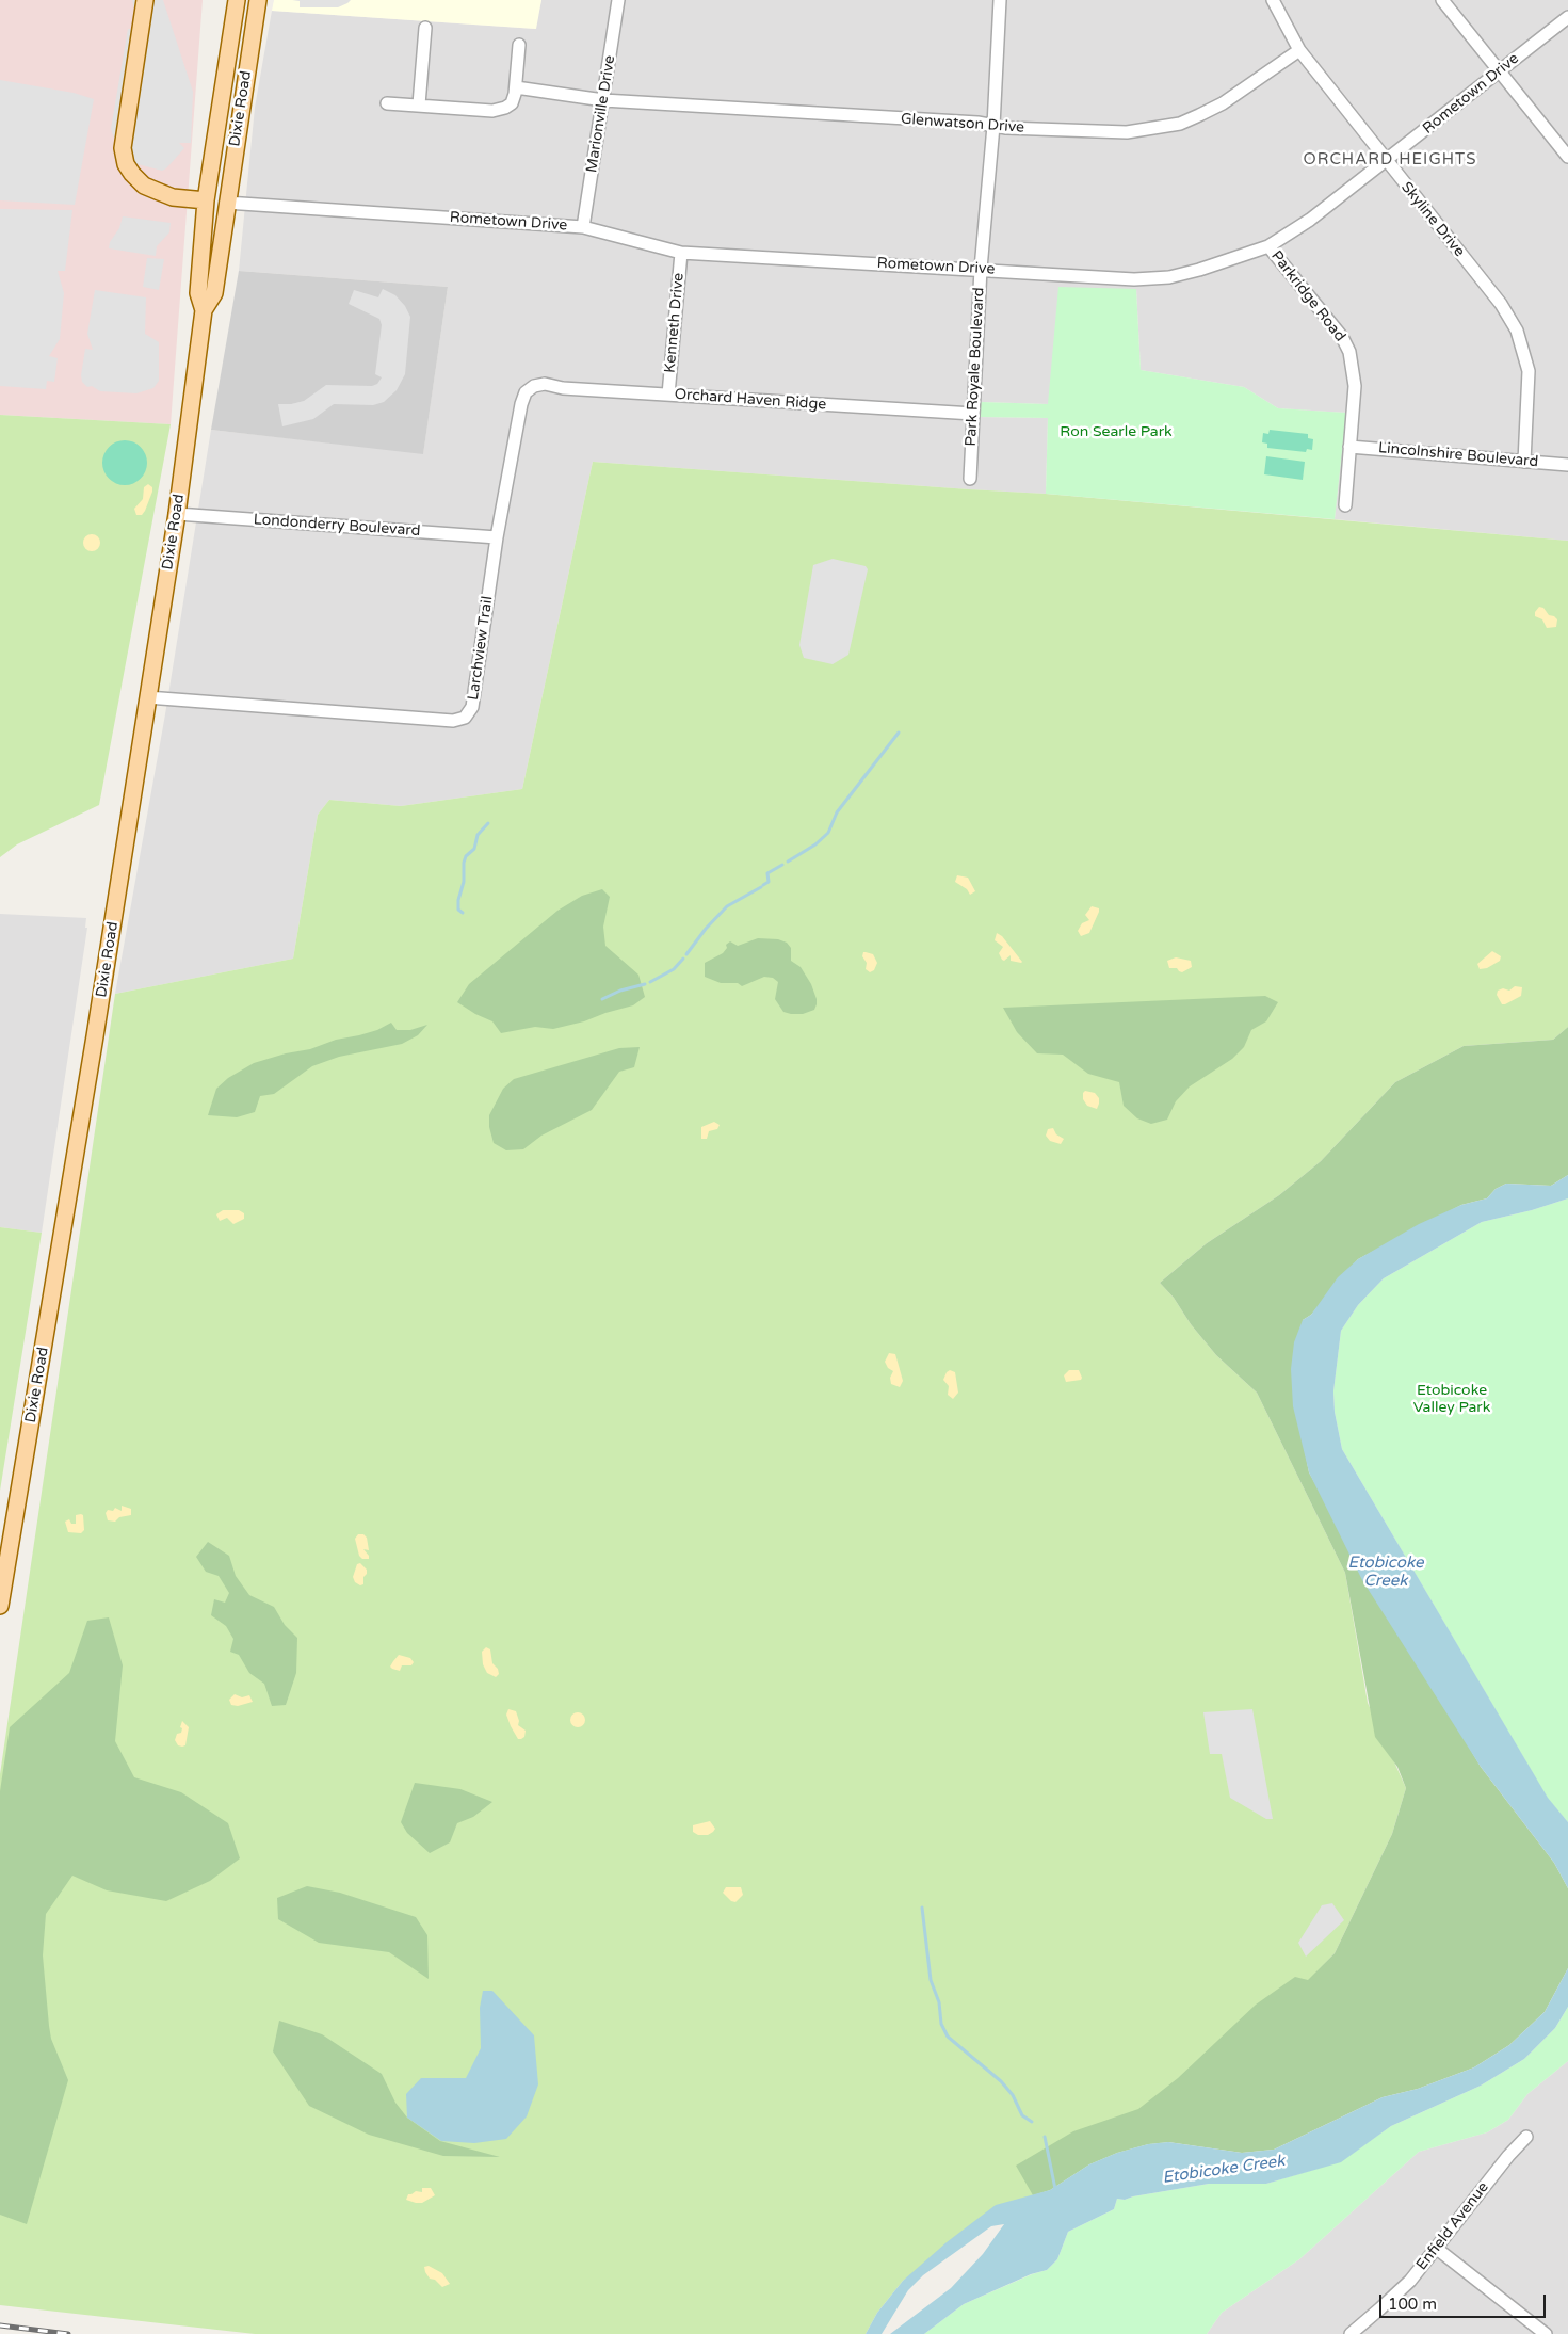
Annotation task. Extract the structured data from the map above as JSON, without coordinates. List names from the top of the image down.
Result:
{
  "streets": {
    "main road": ["Dixie Road"],
    "street": [
      "Rometown Drive",
      "Marionville Drive",
      "Glenwatson Drive",
      "Skyline Drive",
      "Parkridge Road",
      "Kenneth Drive",
      "Park Royale Boulevard",
      "Orchard Haven Ridge",
      "Lincolnshire Boulevard",
      "Londonderry Boulevard",
      "Larchview Trail",
      "Enfield Avenue"
    ]
  },
  "crossings": [
    ["Rometown Drive", "Dixie Road"],
    ["Rometown Drive", "Marionville Drive"],
    ["Rometown Drive", "Skyline Drive"],
    ["Rometown Drive", "Parkridge Road"],
    ["Rometown Drive", "Kenneth Drive"],
    ["Rometown Drive", "Park Royale Boulevard"],
    ["Dixie Road", "Londonderry Boulevard"],
    ["Dixie Road", "Larchview Trail"],
    ["Marionville Drive", "Glenwatson Drive"],
    ["Glenwatson Drive", "Skyline Drive"],
    ["Glenwatson Drive", "Park Royale Boulevard"],
    ["Skyline Drive", "Lincolnshire Boulevard"],
    ["Parkridge Road", "Lincolnshire Boulevard"],
    ["Kenneth Drive", "Orchard Haven Ridge"],
    ["Park Royale Boulevard", "Orchard Haven Ridge"],
    ["Orchard Haven Ridge", "Larchview Trail"],
    ["Londonderry Boulevard", "Larchview Trail"]
  ],
  "districts": ["ORCHARD HEIGHTS"],
  "water": ["Etobicoke Creek"],
  "parks": ["Ron Searle Park", "Etobicoke Valley Park"],
  "scale_bar": "100 m"
}
